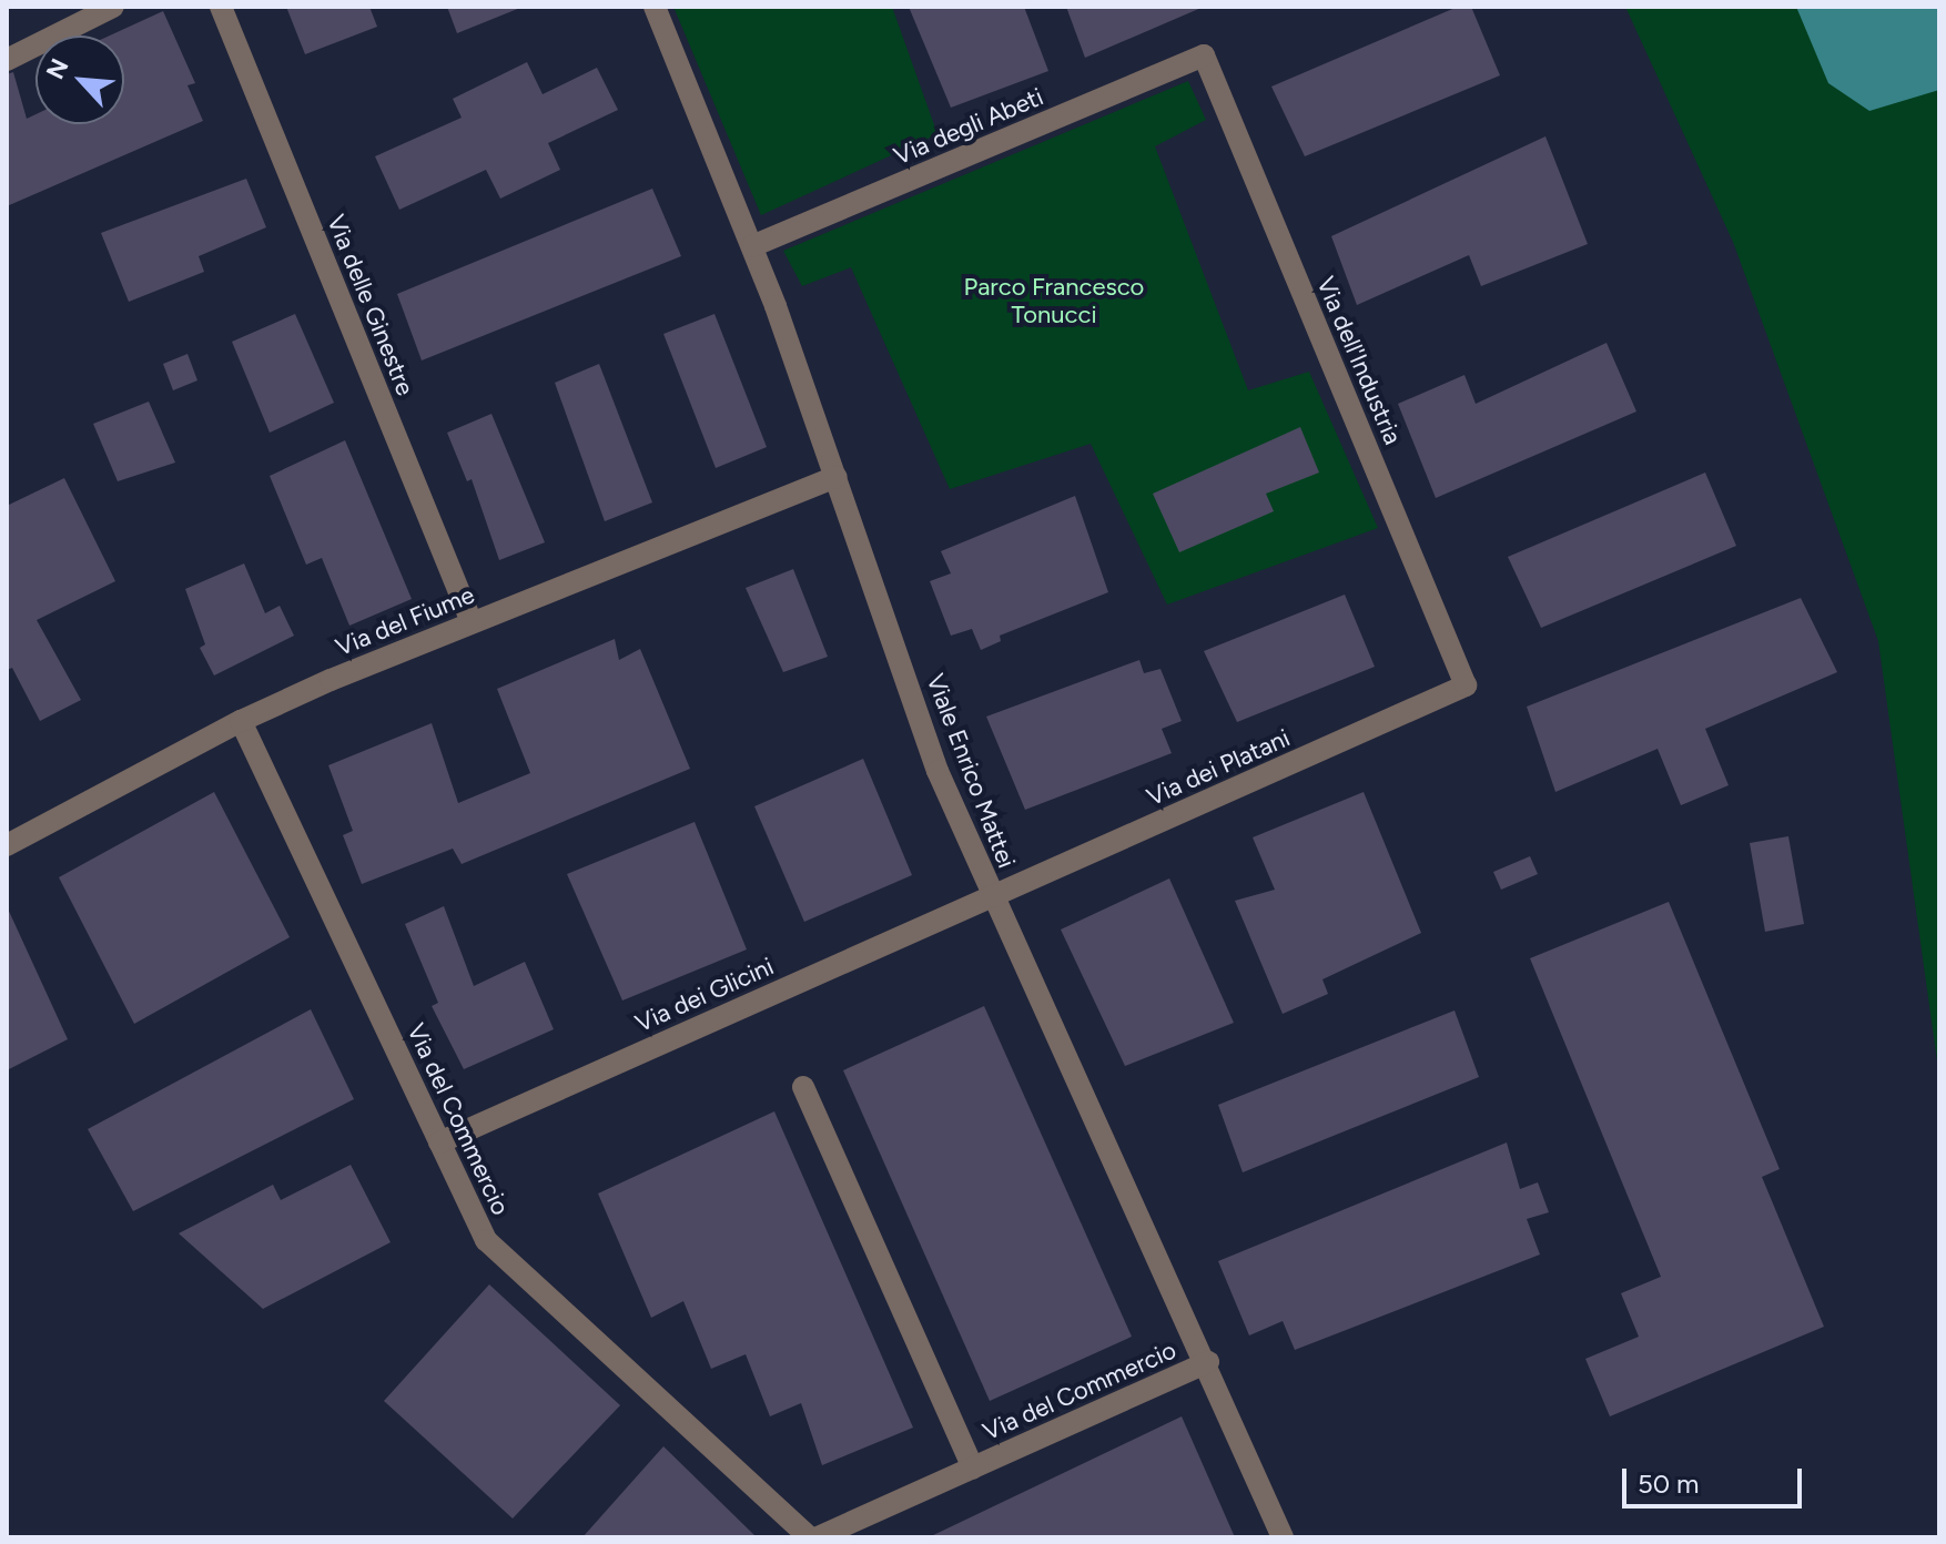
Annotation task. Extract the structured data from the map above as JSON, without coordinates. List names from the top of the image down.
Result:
{
  "streets": {
    "street": [
      "Via degli Abeti",
      "Via delle Ginestre",
      "Via dell'Industria",
      "Via del Fiume",
      "Via dei Platani",
      "Viale Enrico Mattei",
      "Via dei Glicini",
      "Via del Commercio"
    ]
  },
  "crossings": [
    ["Via degli Abeti", "Via dell'Industria"],
    ["Via degli Abeti", "Viale Enrico Mattei"],
    ["Via delle Ginestre", "Via del Fiume"],
    ["Via dell'Industria", "Via dei Platani"],
    ["Via del Fiume", "Viale Enrico Mattei"],
    ["Via del Fiume", "Via del Commercio"],
    ["Via dei Platani", "Viale Enrico Mattei"],
    ["Via dei Platani", "Via dei Glicini"],
    ["Viale Enrico Mattei", "Via dei Glicini"],
    ["Viale Enrico Mattei", "Via del Commercio"],
    ["Via dei Glicini", "Via del Commercio"]
  ],
  "parks": ["Parco Francesco Tonucci"],
  "scale_bar": "50 m",
  "north": "top left"
}
